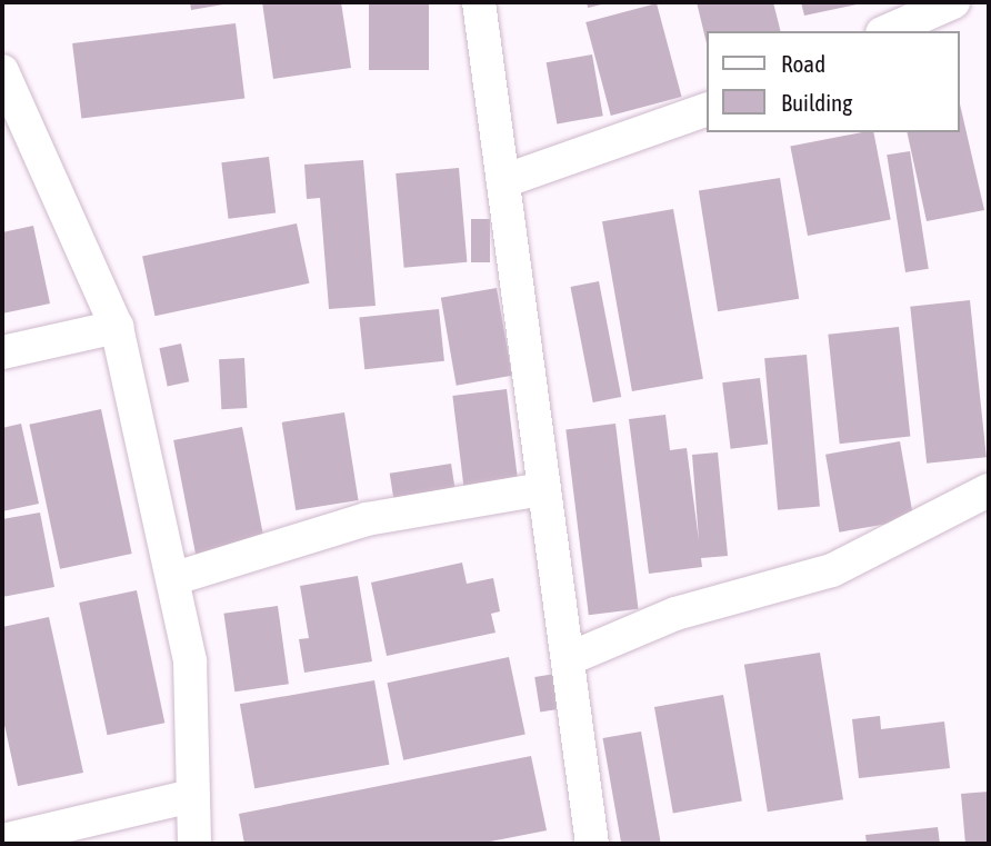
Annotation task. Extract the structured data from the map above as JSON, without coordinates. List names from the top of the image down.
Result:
{
  "legend": ["Road", "Building"]
}
